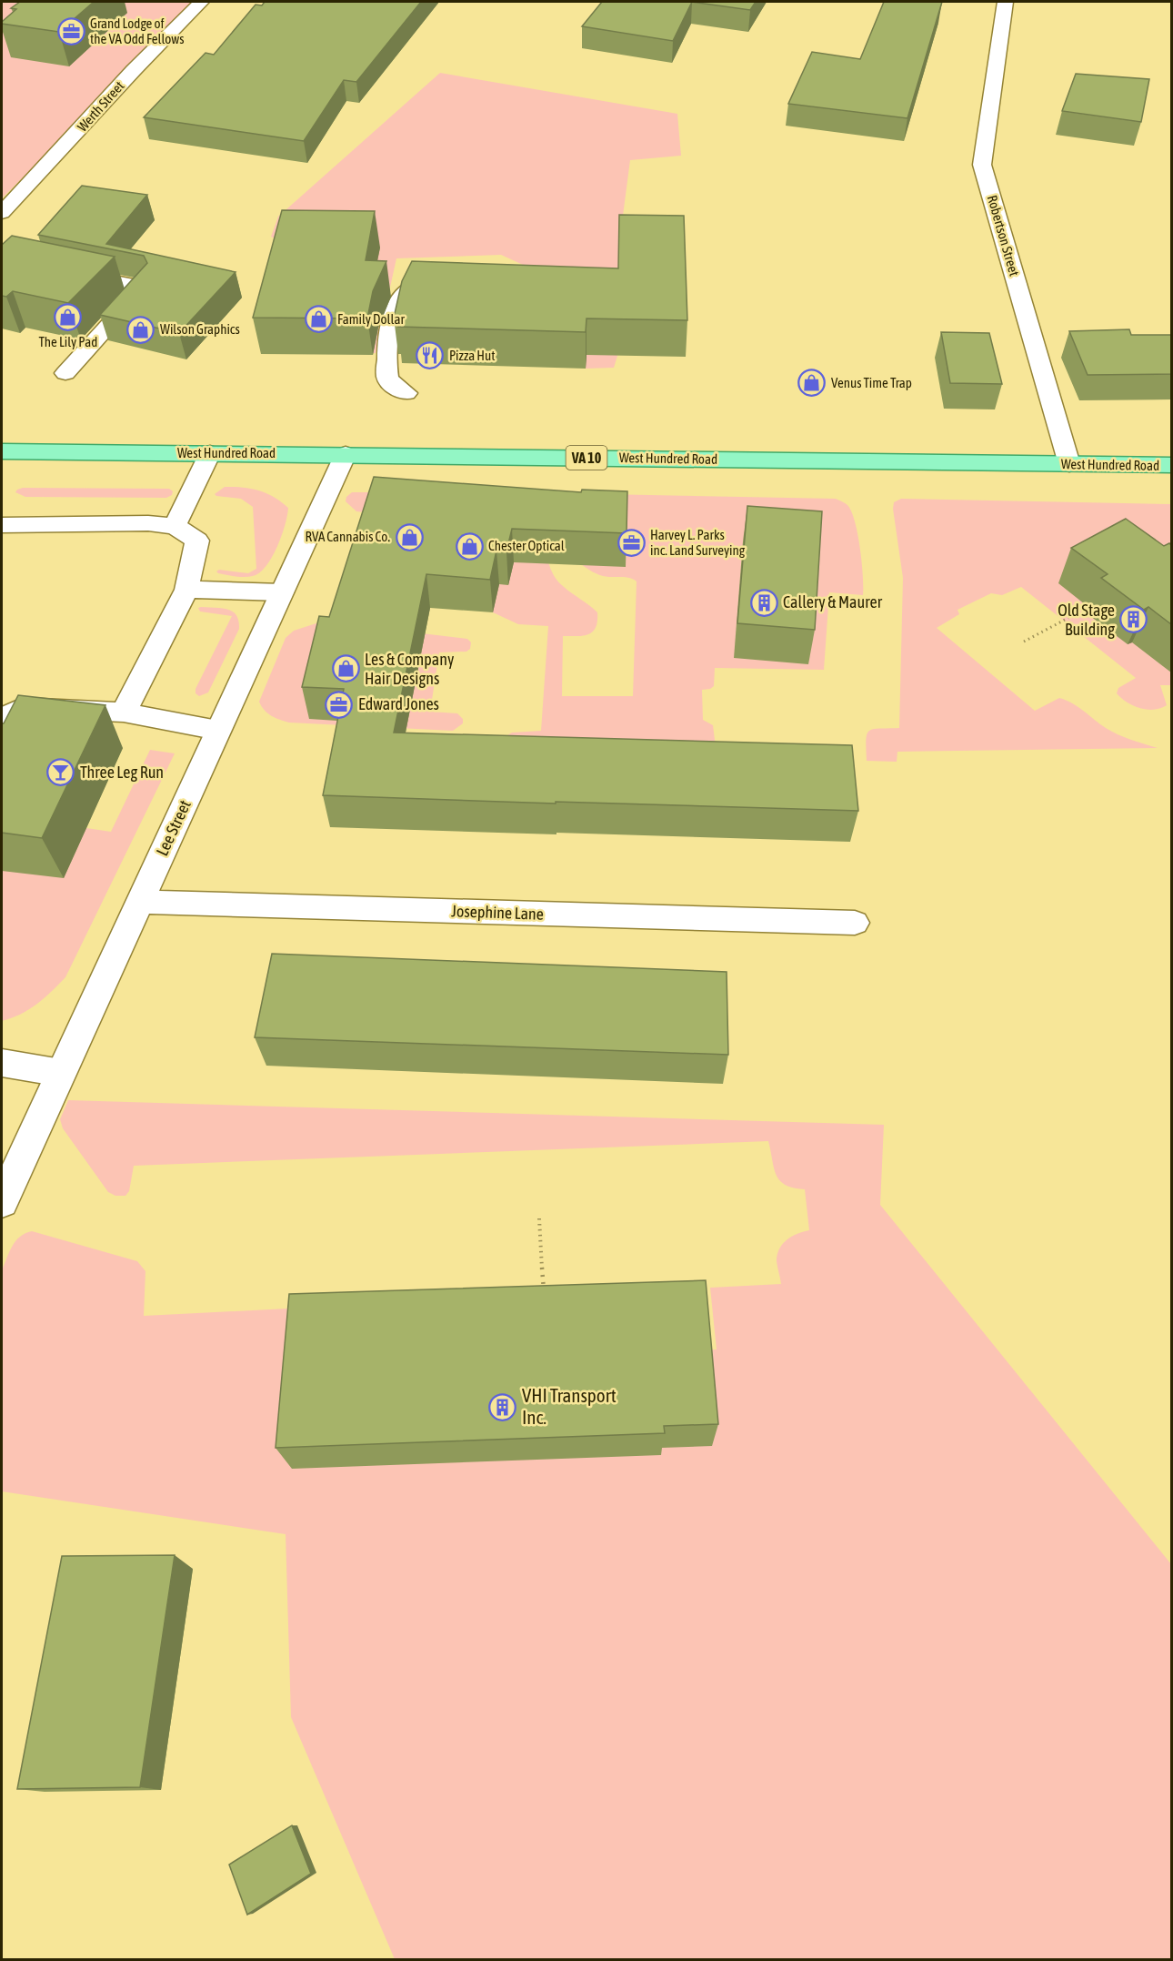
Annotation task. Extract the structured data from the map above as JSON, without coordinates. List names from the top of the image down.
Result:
{
  "streets": {
    "main road": ["West Hundred Road", "VA 10"],
    "street": [
      "Werth Street",
      "Robertson Street",
      "Lee Street",
      "Josephine Lane"
    ]
  },
  "crossings": [
    ["Robertson Street", "West Hundred Road"],
    ["West Hundred Road", "Lee Street"],
    ["Lee Street", "Josephine Lane"]
  ],
  "places": {
    "office": ["Grand Lodge of the VA Odd Fellows", "Harvey L. Parks inc. Land Surveying", "Edward Jones"],
    "shop": [
      "The Lily Pad",
      "Family Dollar",
      "Wilson Graphics",
      "Venus Time Trap",
      "RVA Cannabis Co.",
      "Chester Optical",
      "Les & Company Hair Designs"
    ],
    "restaurant": ["Pizza Hut"],
    "building": ["Callery & Maurer", "Old Stage Building", "VHI Transport Inc."],
    "bar": ["Three Leg Run"]
  }
}
